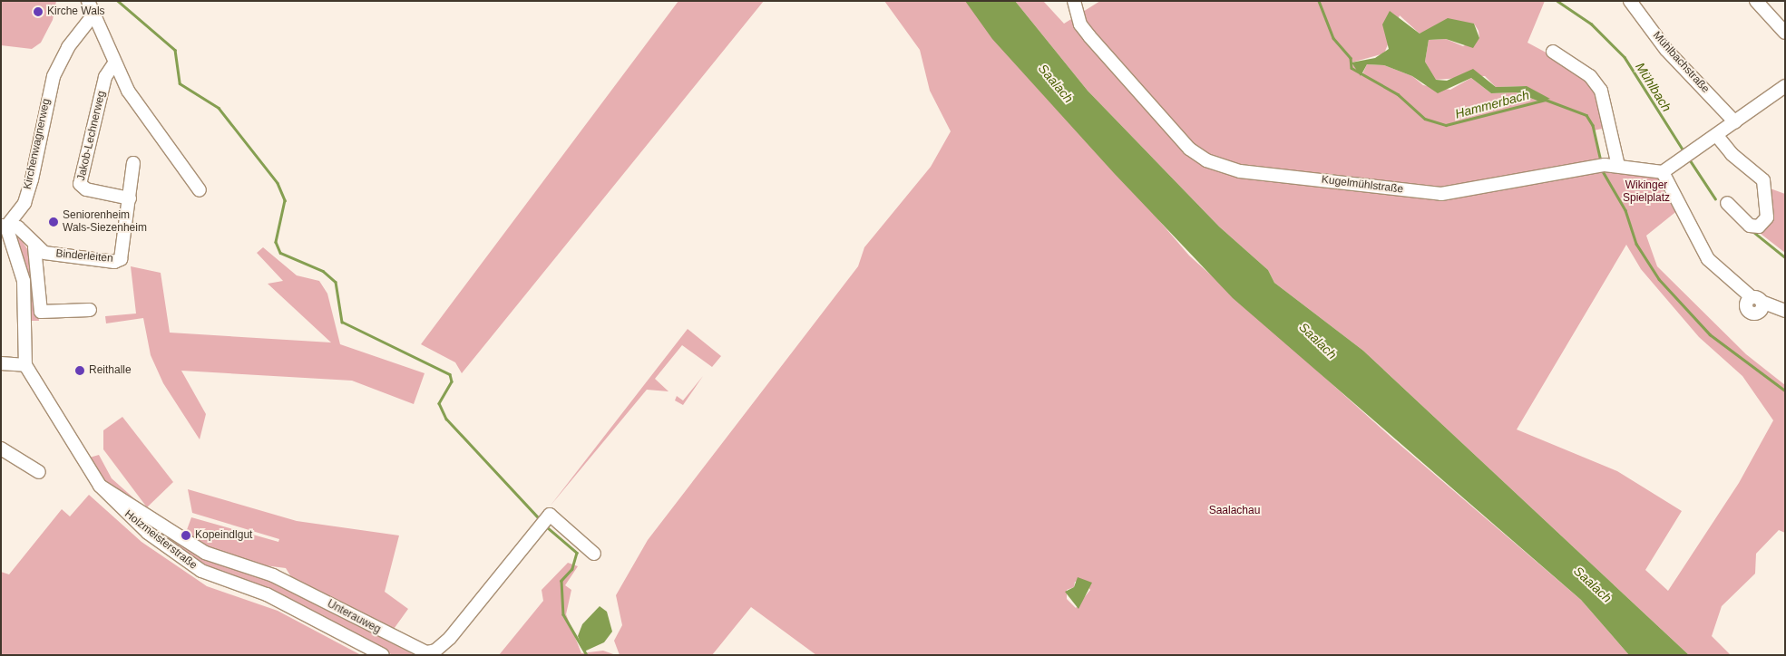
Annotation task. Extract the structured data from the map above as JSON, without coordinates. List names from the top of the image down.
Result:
{
  "streets": {
    "street": [
      "Mühlbachstraße",
      "Jakob-Lechnerweg",
      "Kirchenwagnerweg",
      "Kugelmühlstraße",
      "Binderleiten",
      "Holzmeisterstraße",
      "Unterauweg"
    ]
  },
  "crossings": [
    ["Jakob-Lechnerweg", "Binderleiten"],
    ["Holzmeisterstraße", "Unterauweg"]
  ],
  "water": ["Saalach", "Mühlbach", "Hammerbach"],
  "parks": ["Wikinger Spielplatz", "Saalachau"],
  "places": [
    "Kirche Wals",
    "Seniorenheim Wals-Siezenheim",
    "Reithalle",
    "Kopeindlgut"
  ]
}
